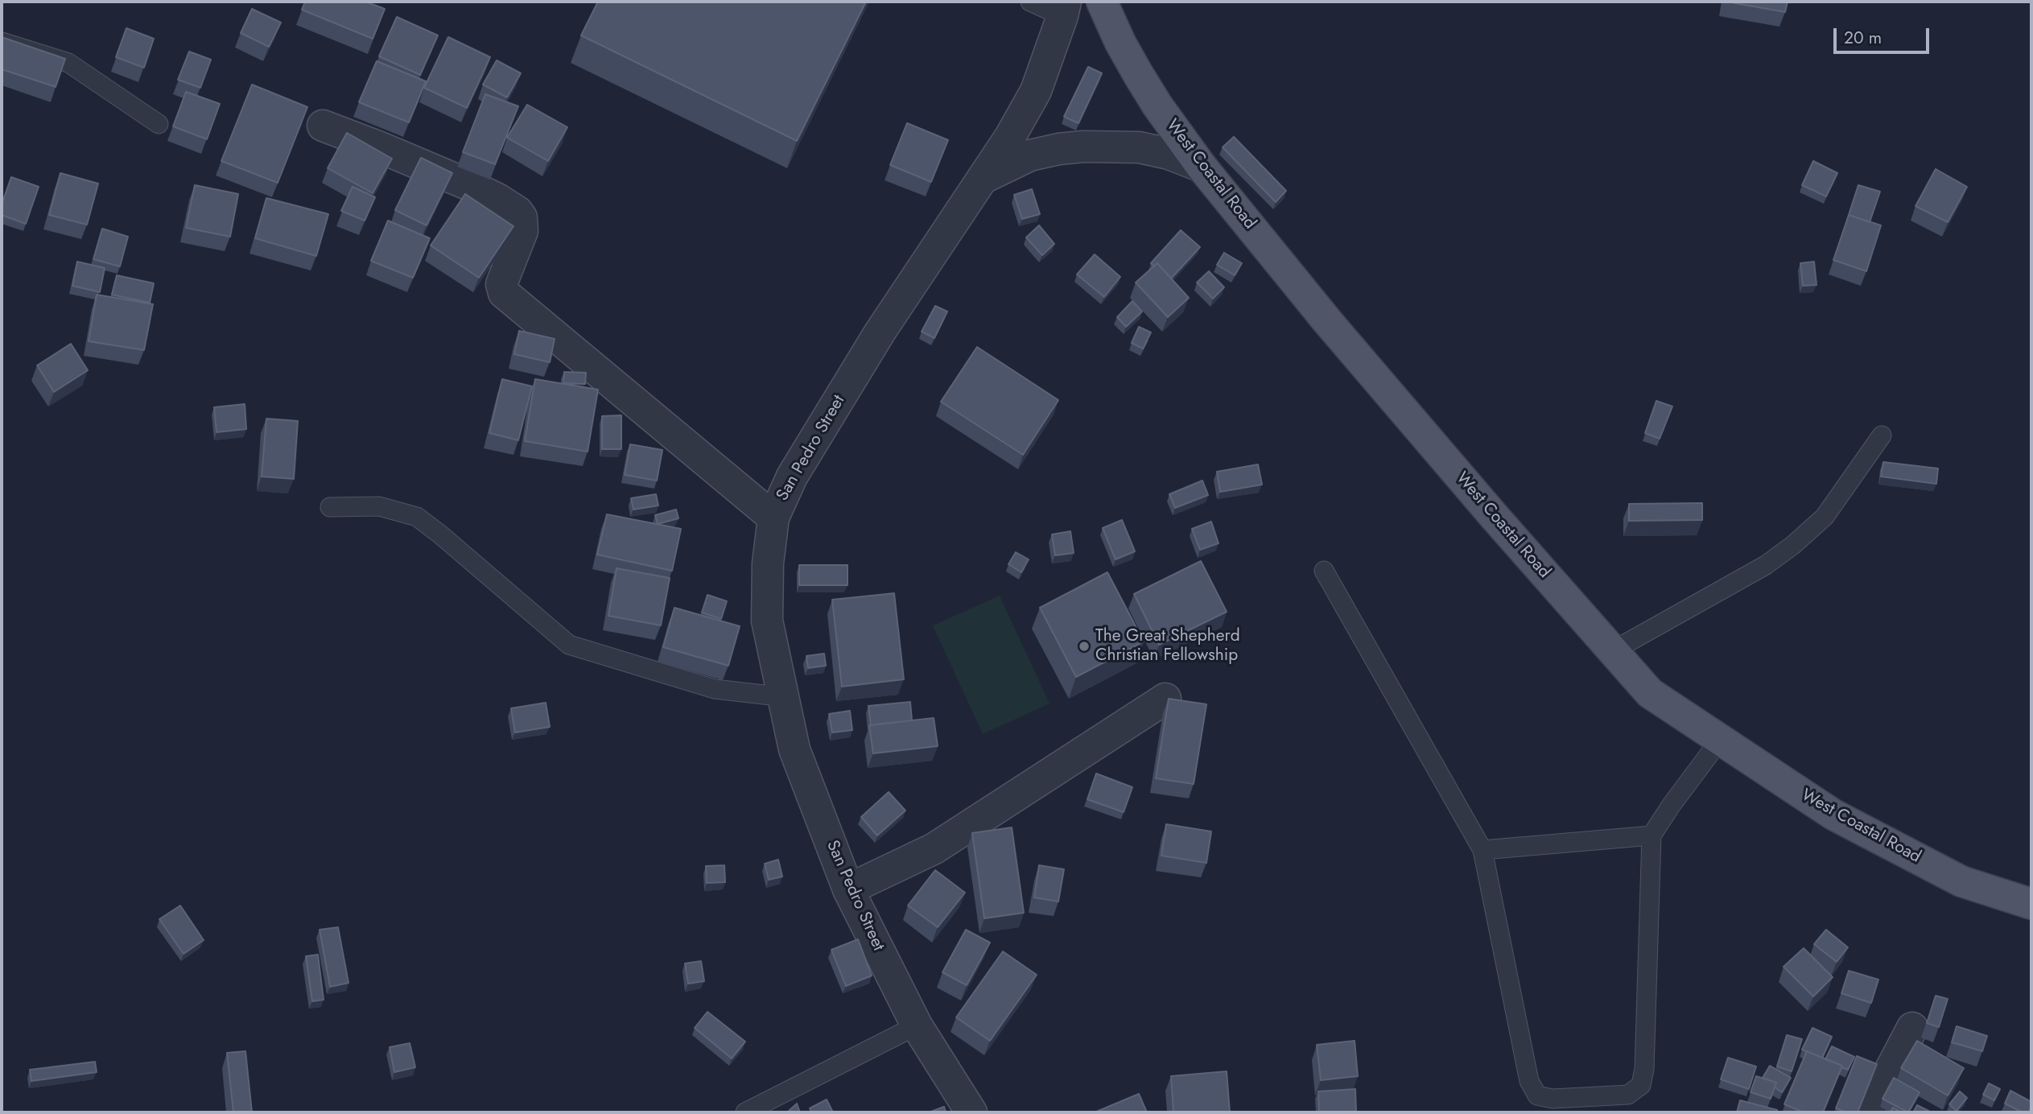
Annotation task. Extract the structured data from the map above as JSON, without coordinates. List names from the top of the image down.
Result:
{
  "streets": {
    "main road": ["West Coastal Road"],
    "street": ["San Pedro Street"]
  },
  "places": ["The Great Shepherd Christian Fellowship"],
  "scale_bar": "20 m"
}
